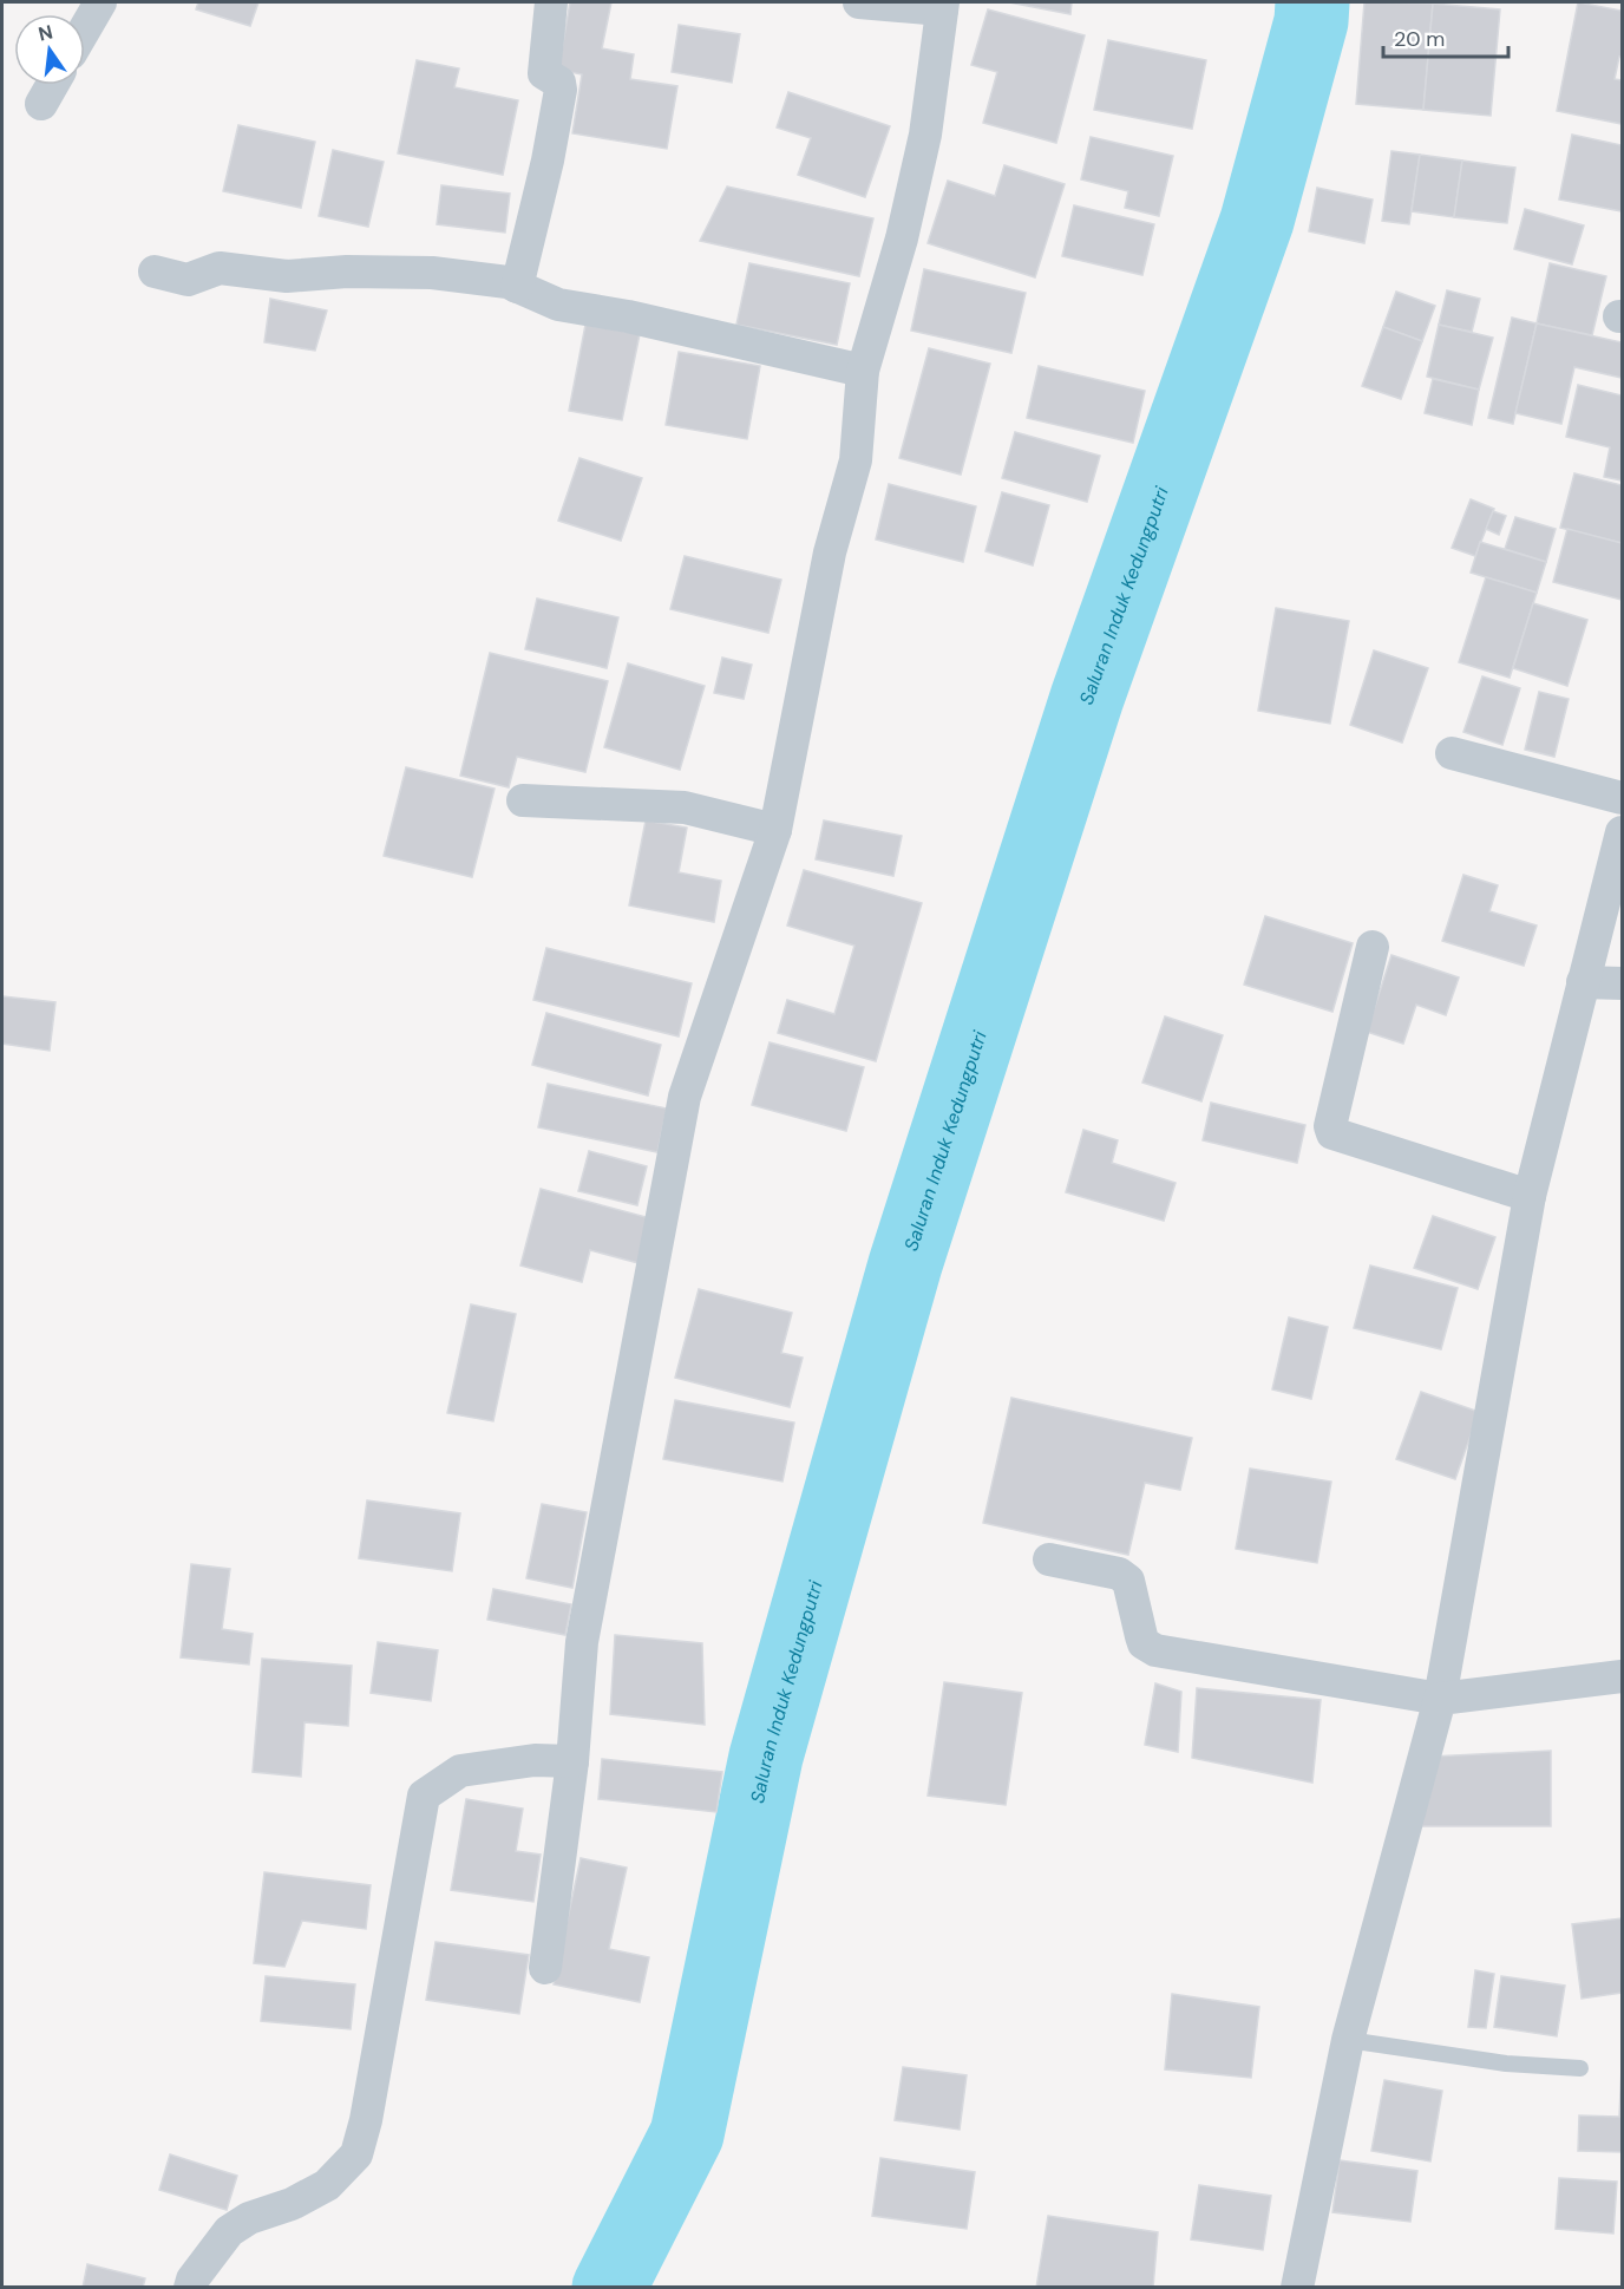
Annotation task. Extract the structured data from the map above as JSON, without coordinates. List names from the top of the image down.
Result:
{
  "water": ["Saluran Induk Kedungputri"],
  "scale_bar": "20 m",
  "north": "top"
}
